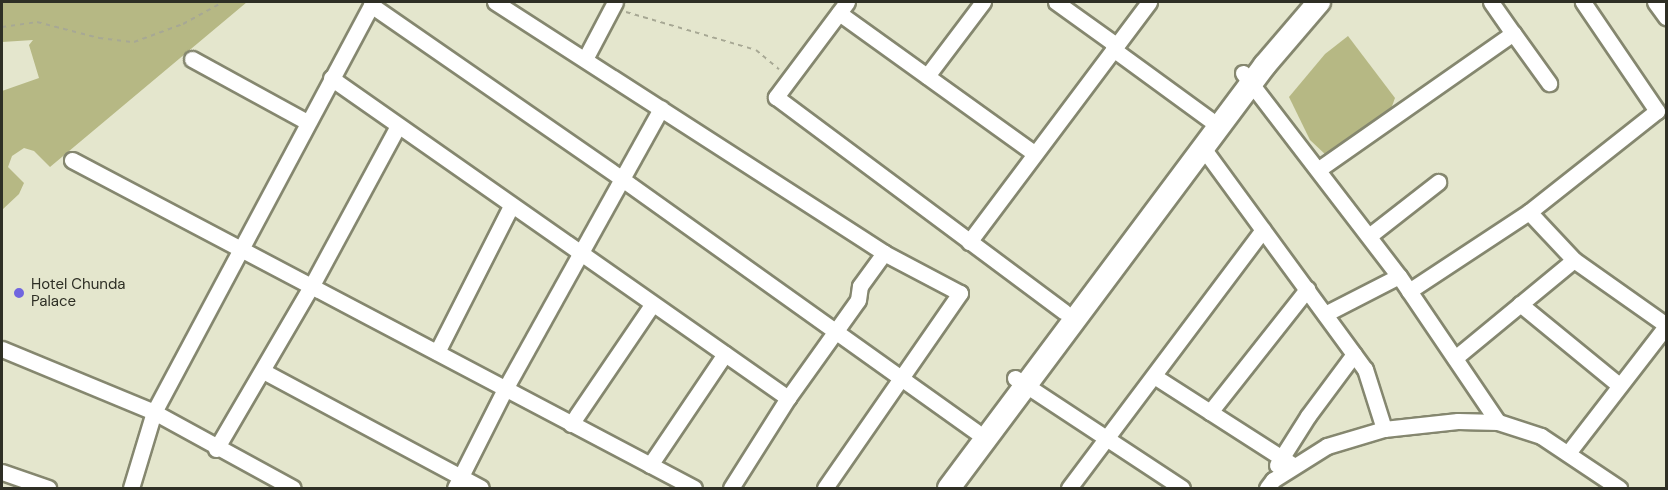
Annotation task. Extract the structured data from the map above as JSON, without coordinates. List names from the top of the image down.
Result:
{
  "places": ["Hotel Chunda Palace"]
}
